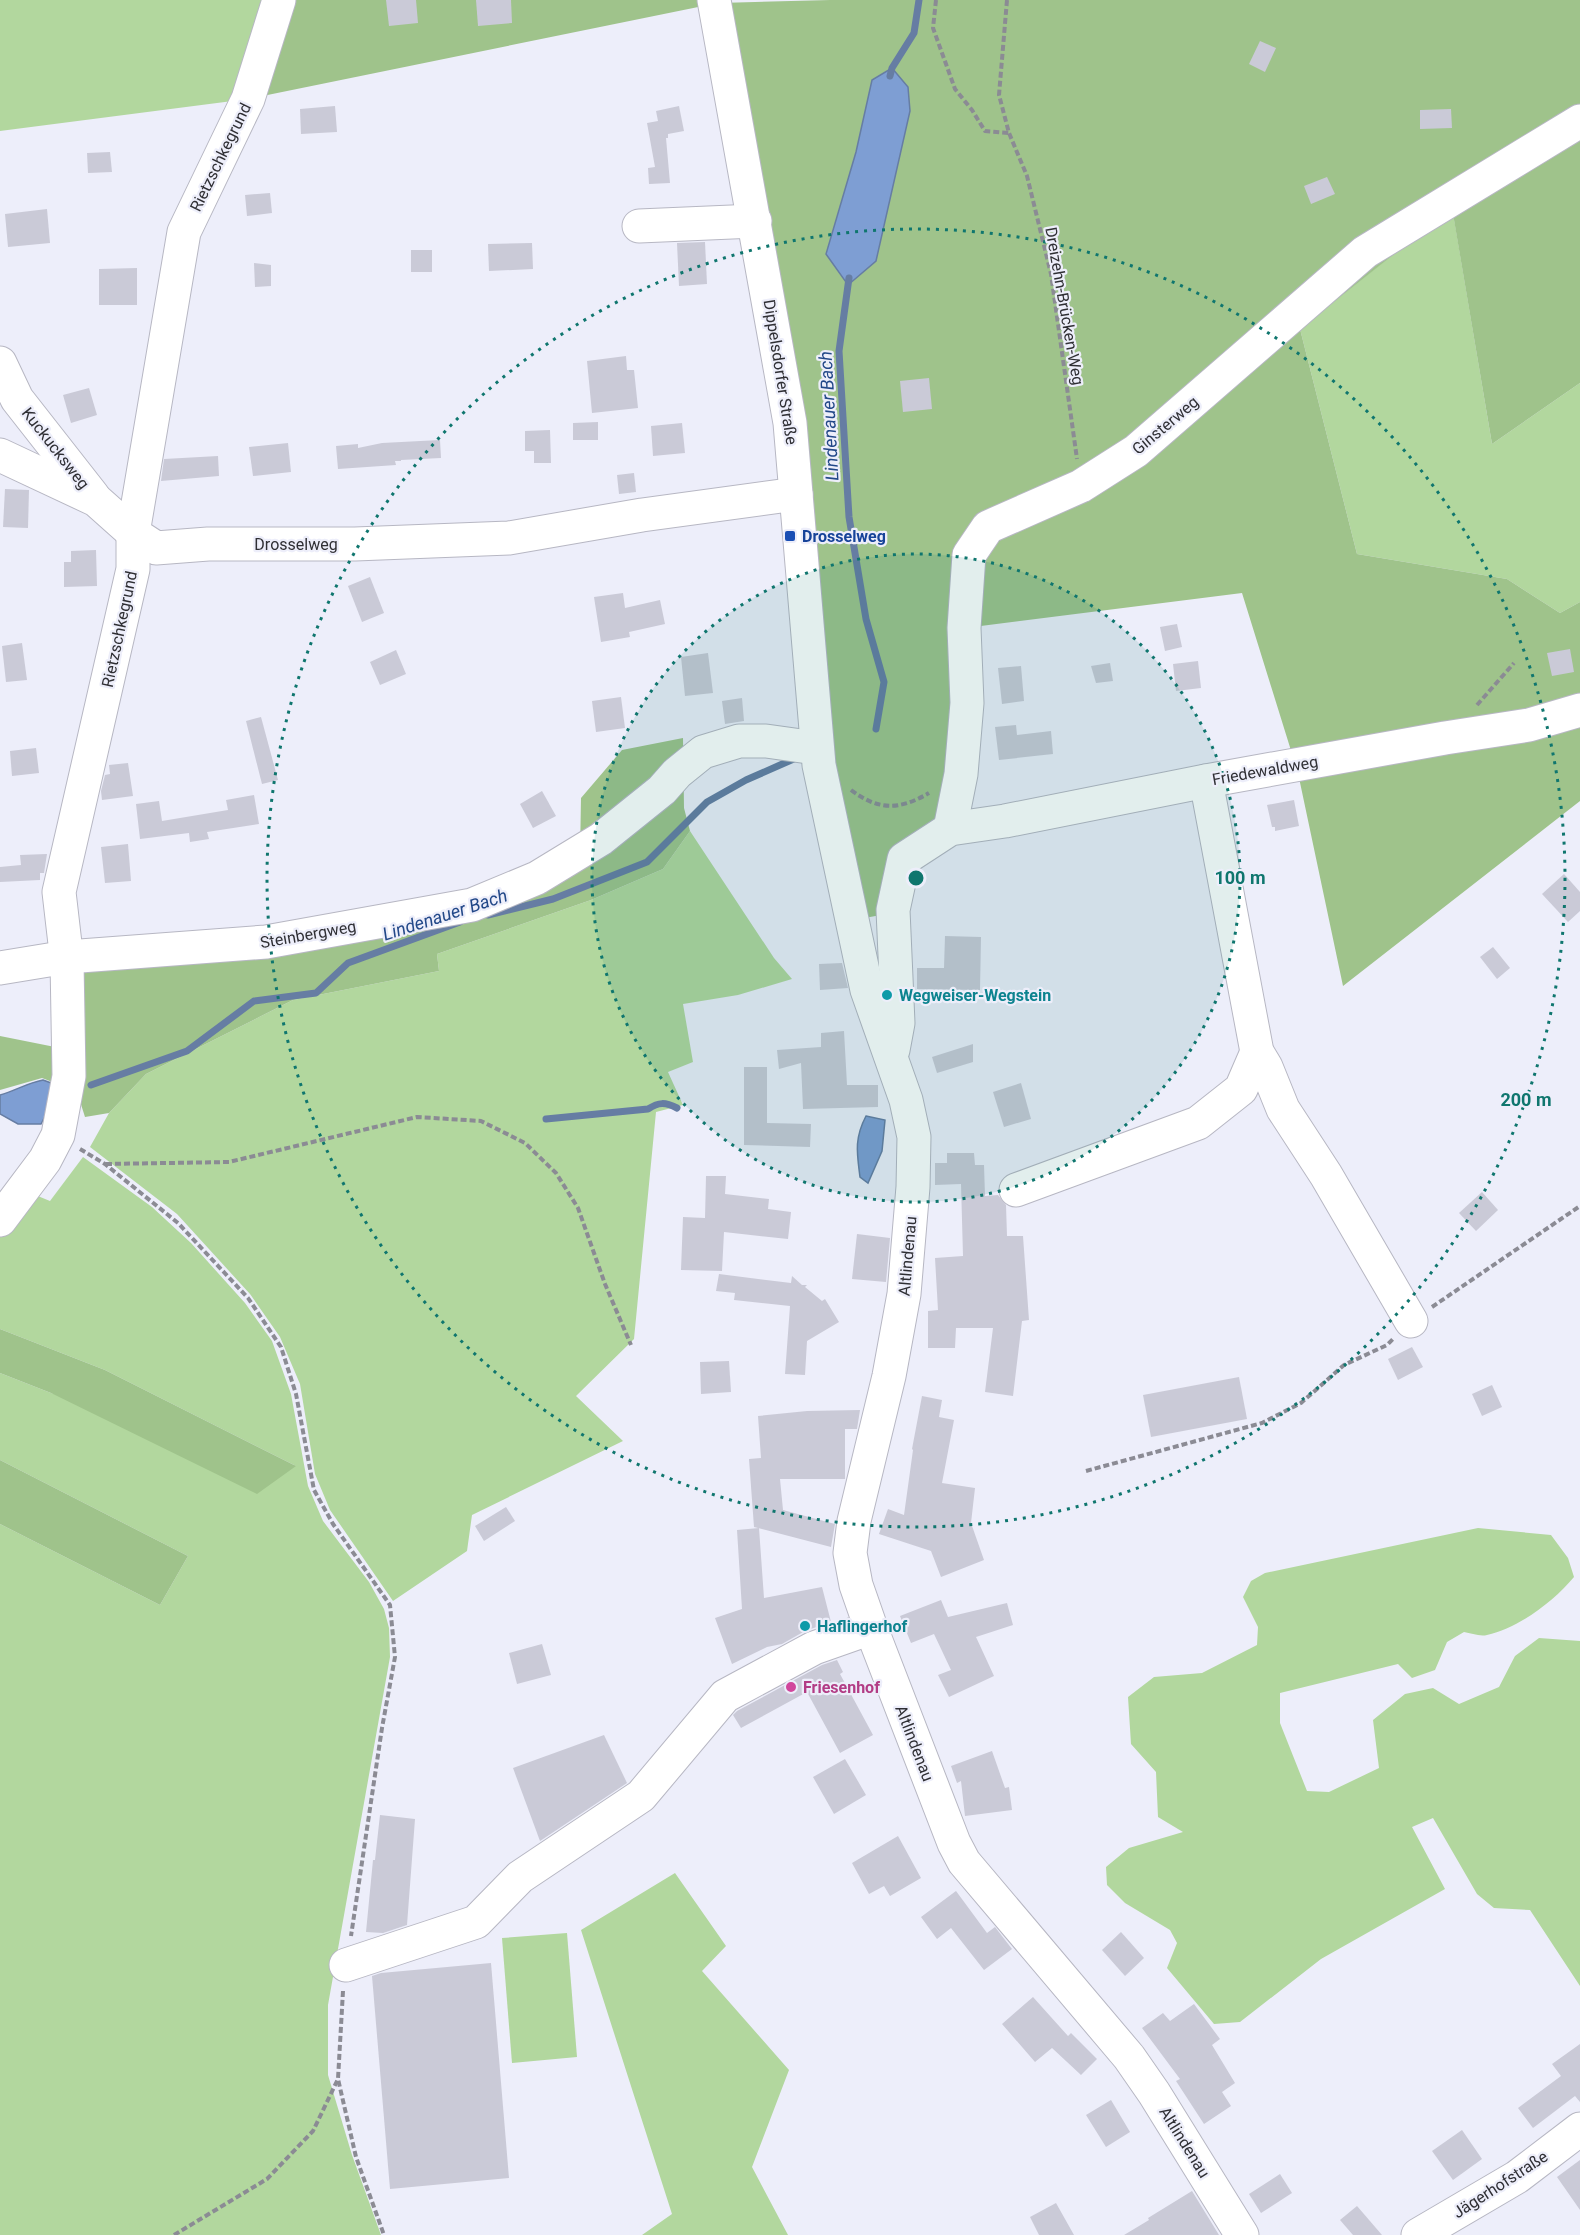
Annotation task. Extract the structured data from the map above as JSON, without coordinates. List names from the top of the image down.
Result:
{
  "streets": {
    "street": [
      "Rietzschkegrund",
      "Dippelsdorfer Straße",
      "Ginsterweg",
      "Kuckucksweg",
      "Drosselweg",
      "Friedewaldweg",
      "Steinbergweg",
      "Altlindenau",
      "Jägerhofstraße"
    ],
    "path": ["Dreizehn-Brücken-Weg"]
  },
  "crossings": [
    ["Rietzschkegrund", "Drosselweg"],
    ["Rietzschkegrund", "Steinbergweg"],
    ["Dreizehn-Brücken-Weg", "Ginsterweg"],
    ["Dippelsdorfer Straße", "Drosselweg"],
    ["Dippelsdorfer Straße", "Steinbergweg"],
    ["Dippelsdorfer Straße", "Altlindenau"],
    ["Ginsterweg", "Friedewaldweg"],
    ["Kuckucksweg", "Drosselweg"],
    ["Steinbergweg", "Altlindenau"]
  ],
  "water": ["Lindenauer Bach"],
  "places": {
    "transit": ["Drosselweg"],
    "other": ["Wegweiser-Wegstein", "Haflingerhof", "Friesenhof"]
  },
  "rings": ["100 m", "200 m"]
}
